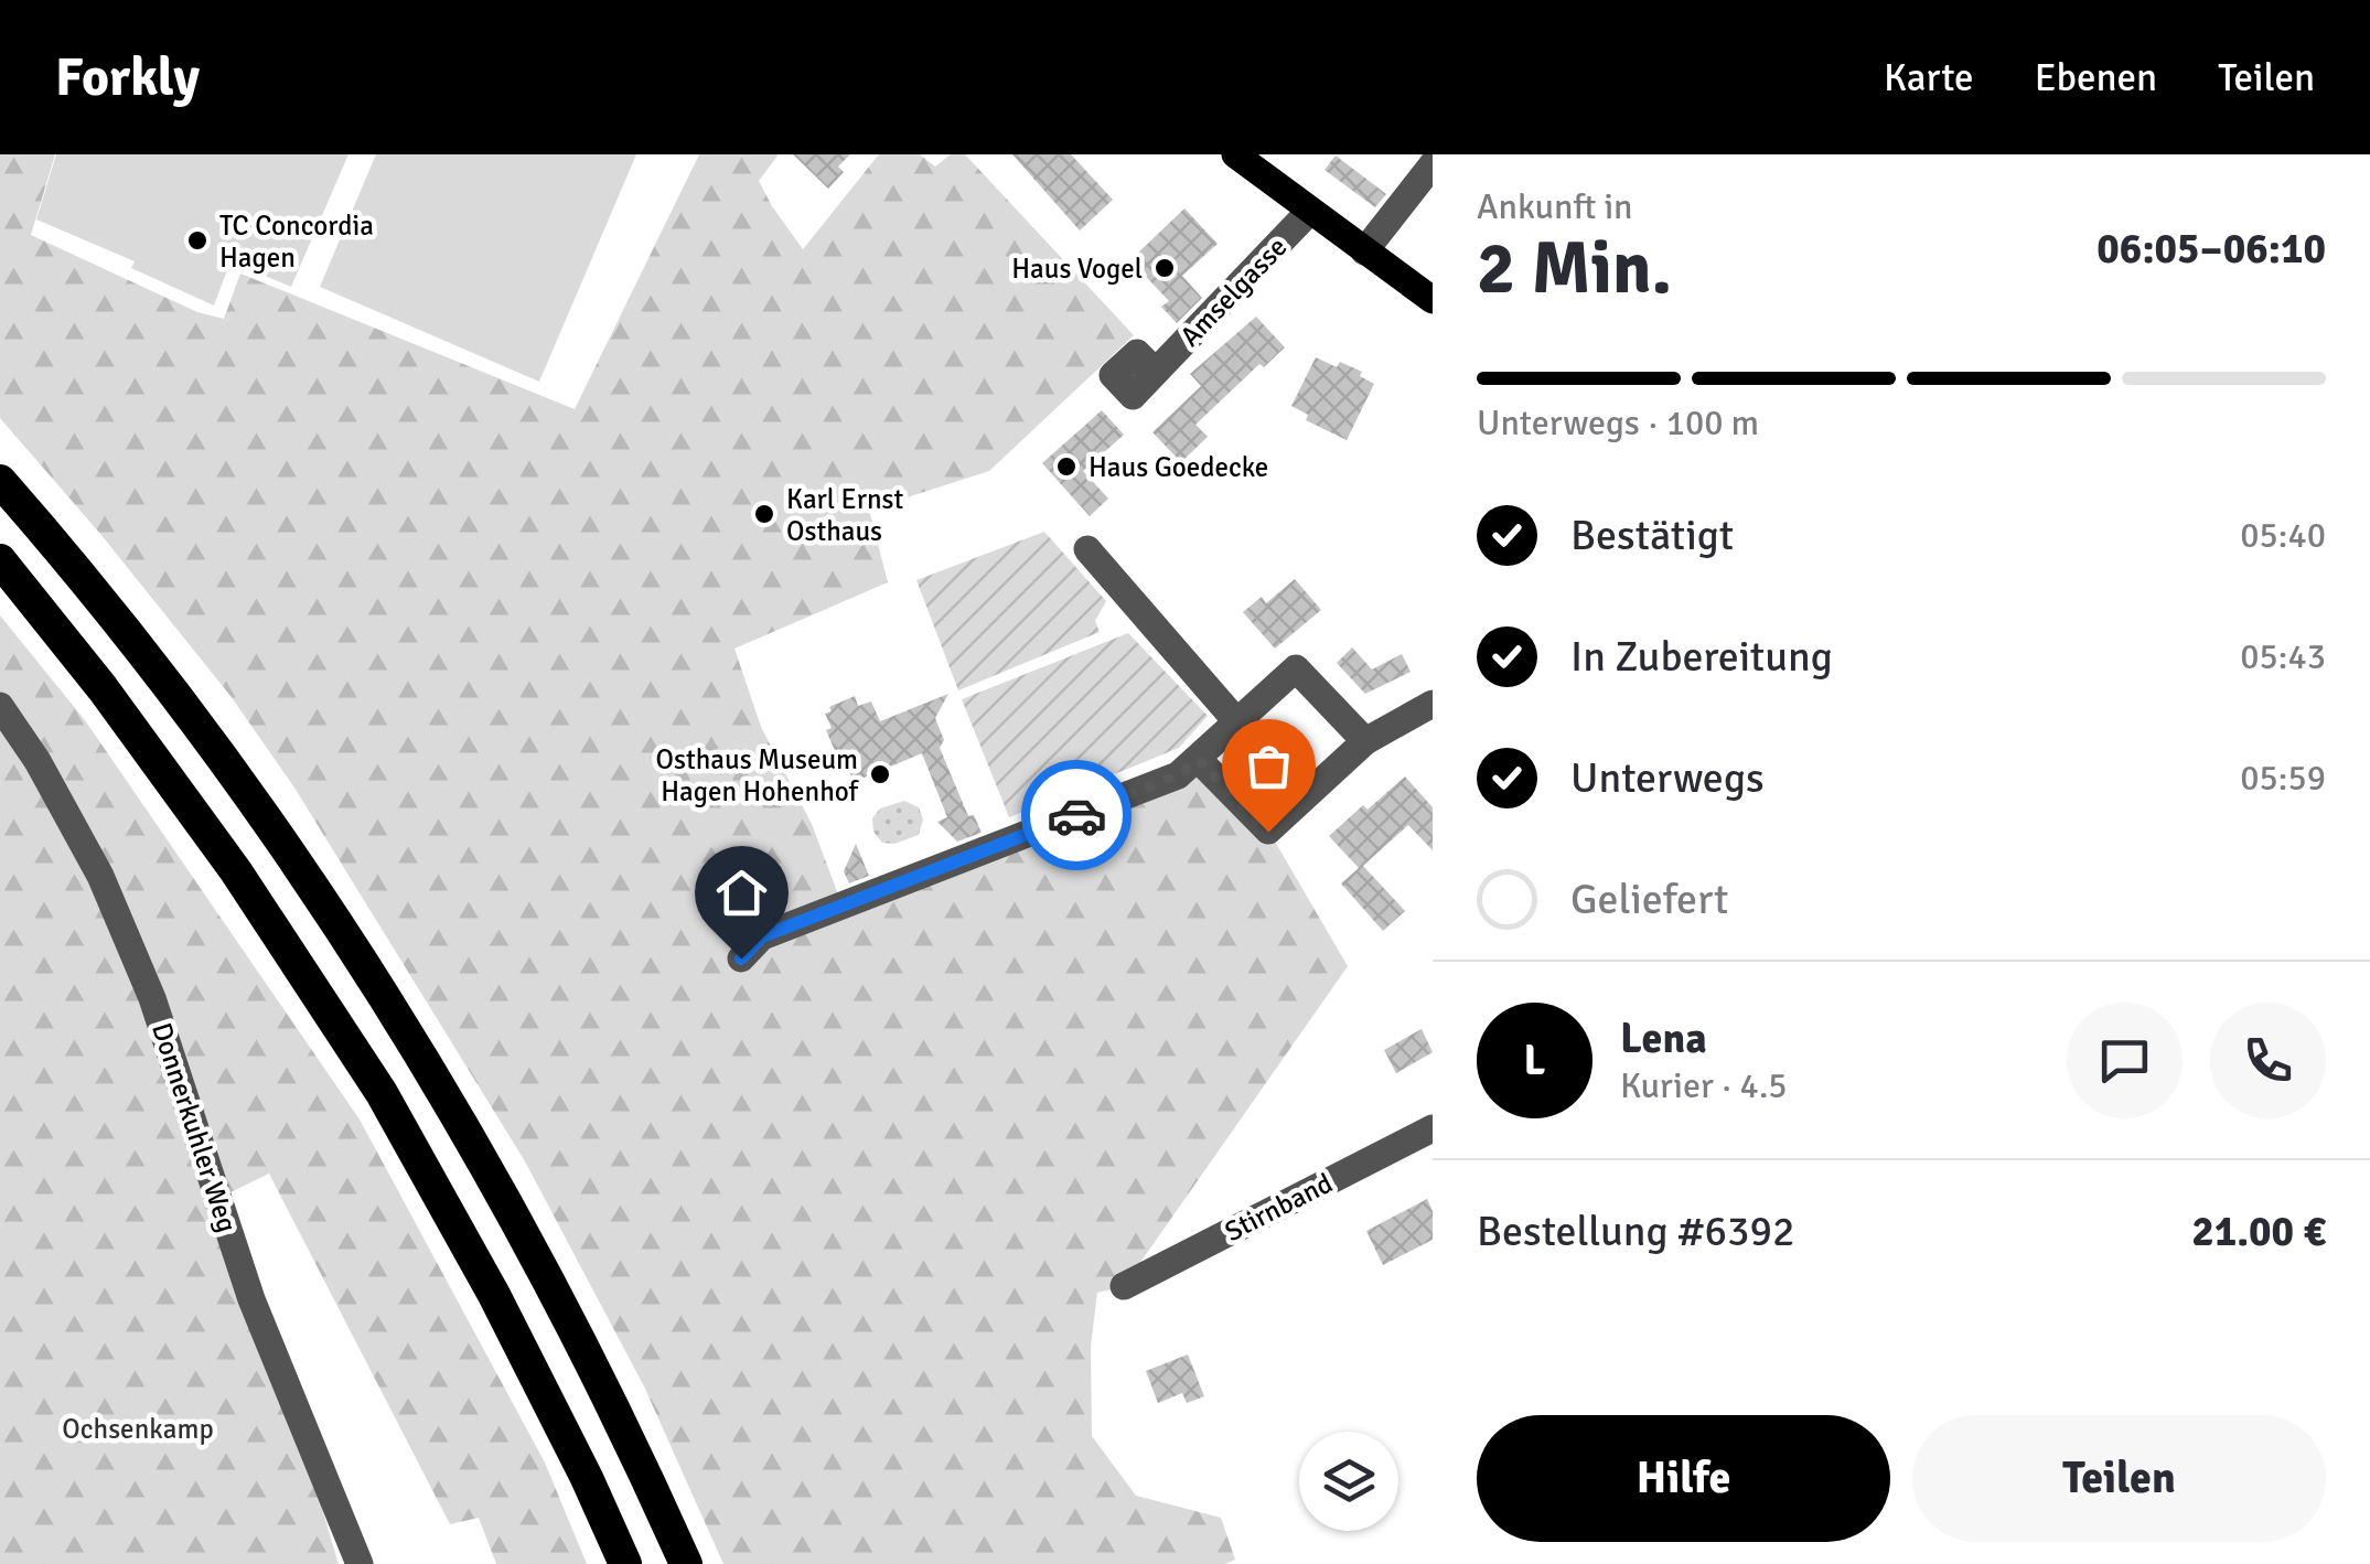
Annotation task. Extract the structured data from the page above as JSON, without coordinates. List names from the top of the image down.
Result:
{
  "streets": {
    "street": ["Amselgasse", "Donnerkuhler Weg", "Stirnband"]
  },
  "parks": ["Ochsenkamp"],
  "places": [
    "TC Concordia Hagen",
    "Haus Vogel",
    "Haus Goedecke",
    "Karl Ernst Osthaus",
    "Osthaus Museum Hagen Hohenhof"
  ],
  "page": {
    "header": "Forkly",
    "nav": ["Karte", "Ebenen", "Teilen"],
    "heading": ["2 Min.", "Ankunft in", "06:05–06:10"],
    "panel": [
      "Lena",
      "Kurier · 4.5",
      "Bestellung #6392",
      "21.00 €"
    ],
    "bar": "Unterwegs · 100 m",
    "list": [
      ["Bestätigt", "05:40"],
      ["In Zubereitung", "05:43"],
      ["Unterwegs", "05:59"],
      "Geliefert"
    ],
    "round": "L",
    "buttons": ["Hilfe", "Teilen"]
  }
}
